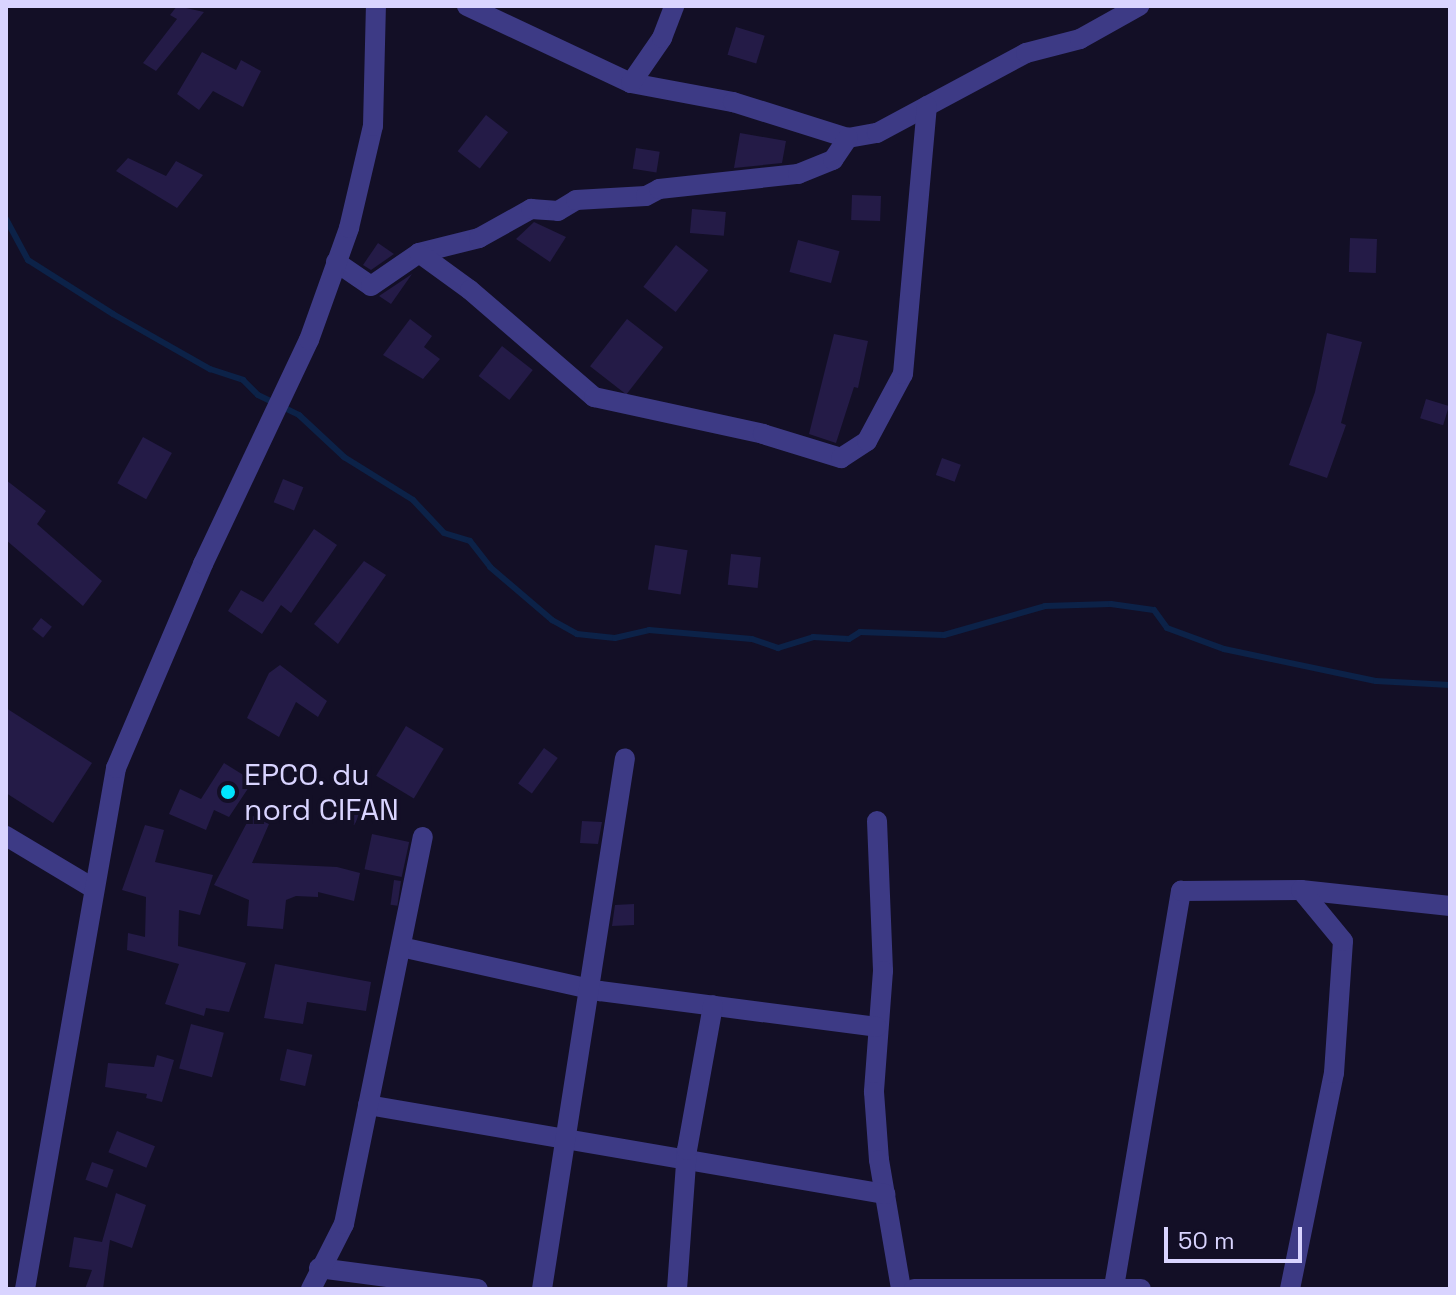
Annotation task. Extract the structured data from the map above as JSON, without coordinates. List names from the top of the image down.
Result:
{
  "places": ["EPCO. du nord CIFAN"],
  "scale_bar": "50 m"
}
